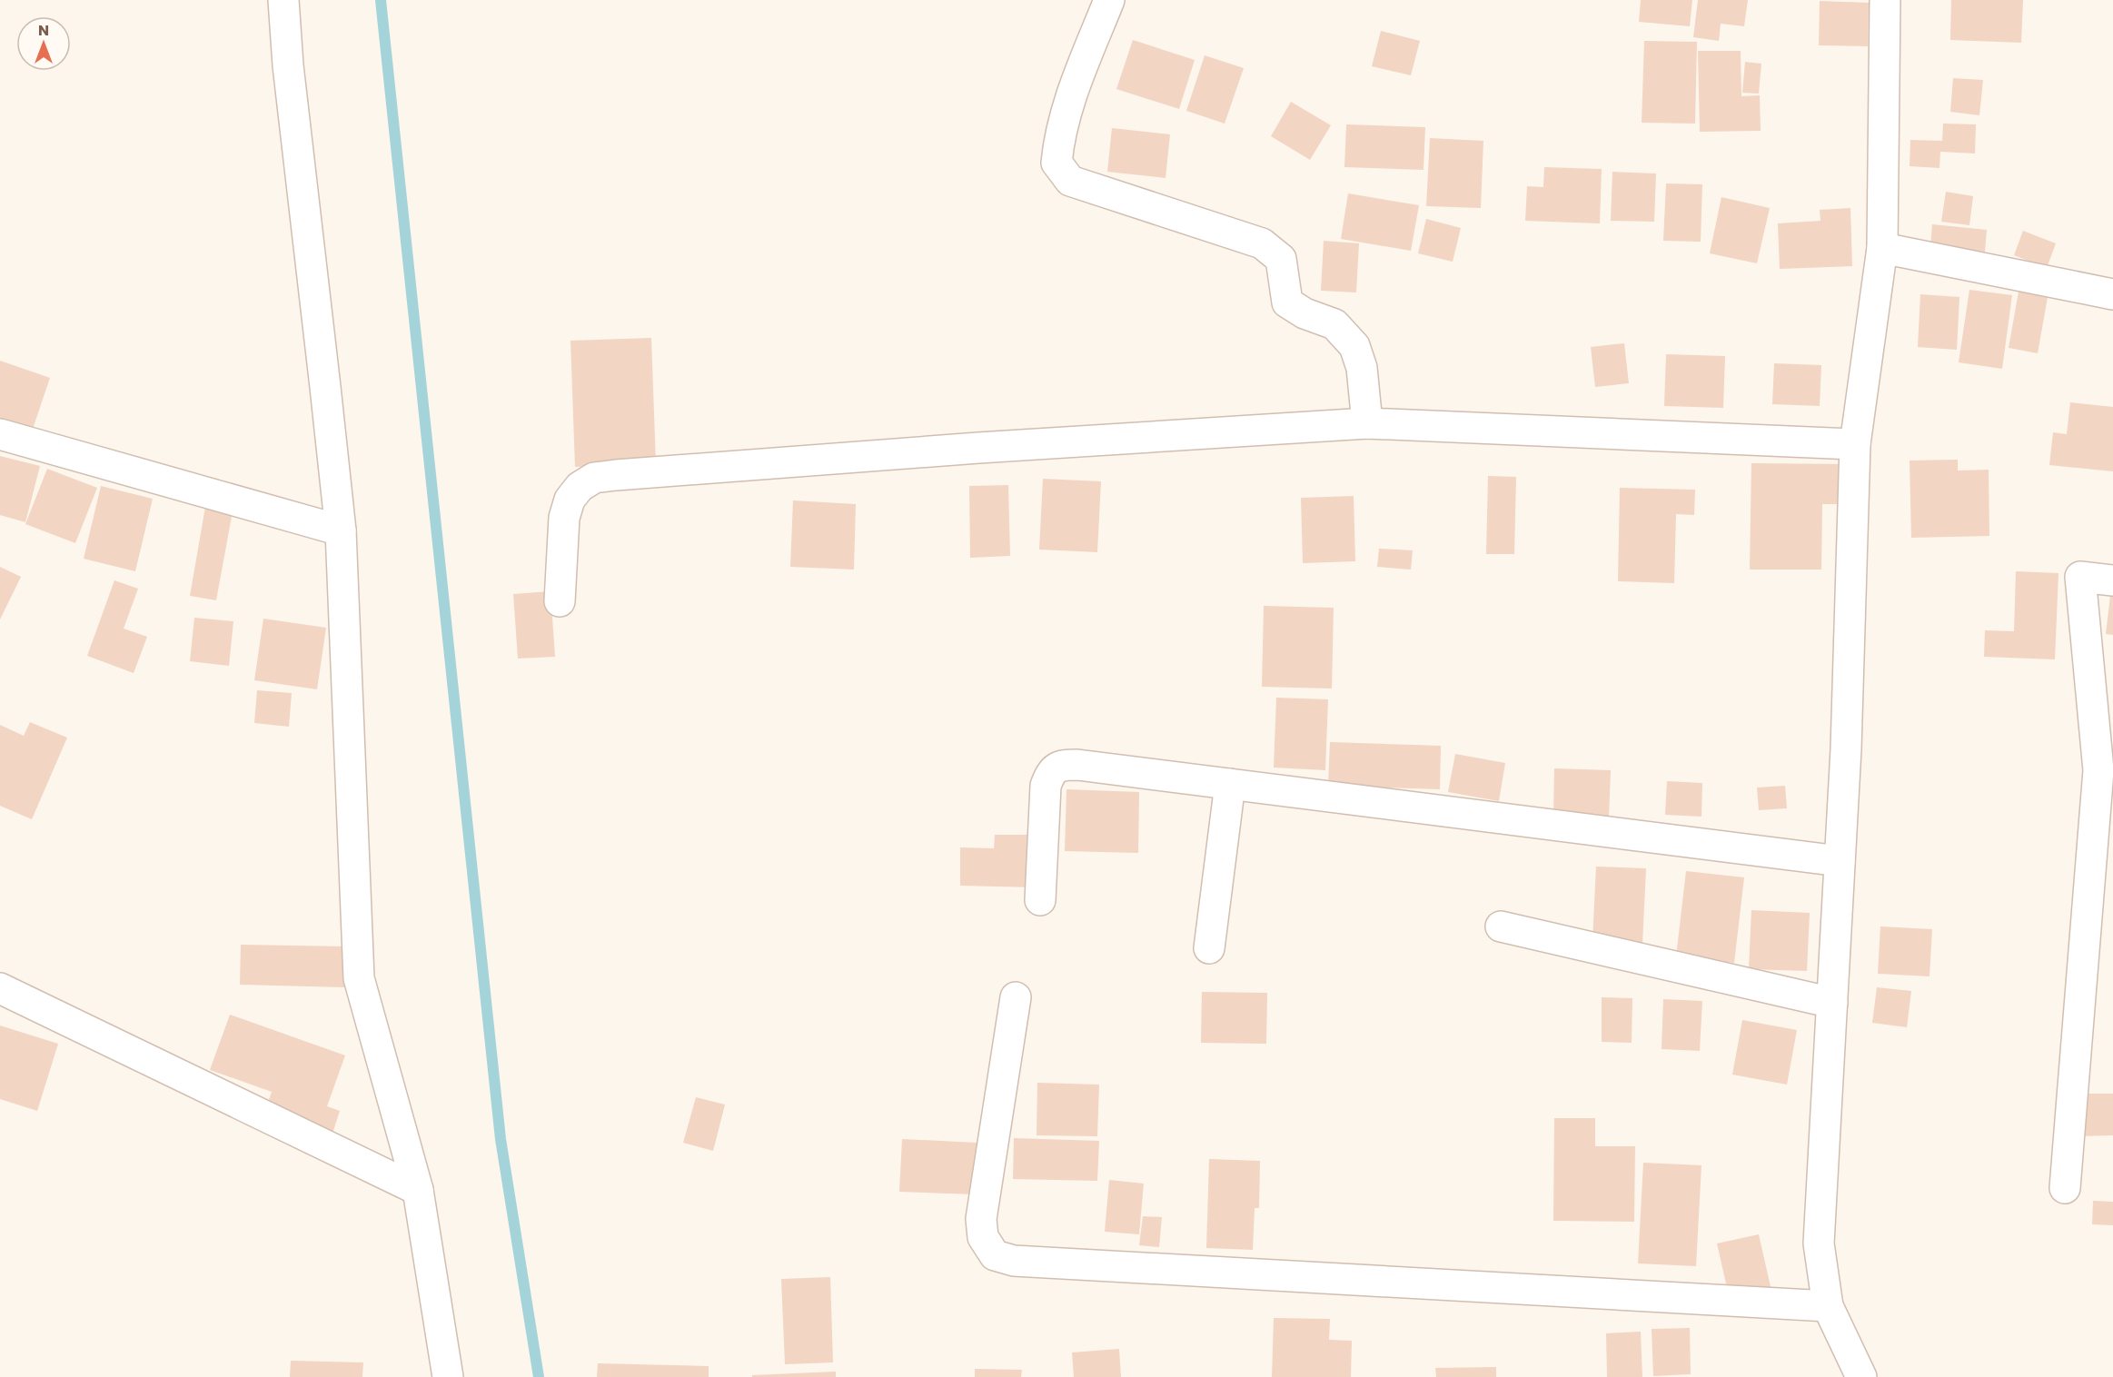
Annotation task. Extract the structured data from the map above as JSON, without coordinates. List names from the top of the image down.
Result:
{
  "north": "top"
}
